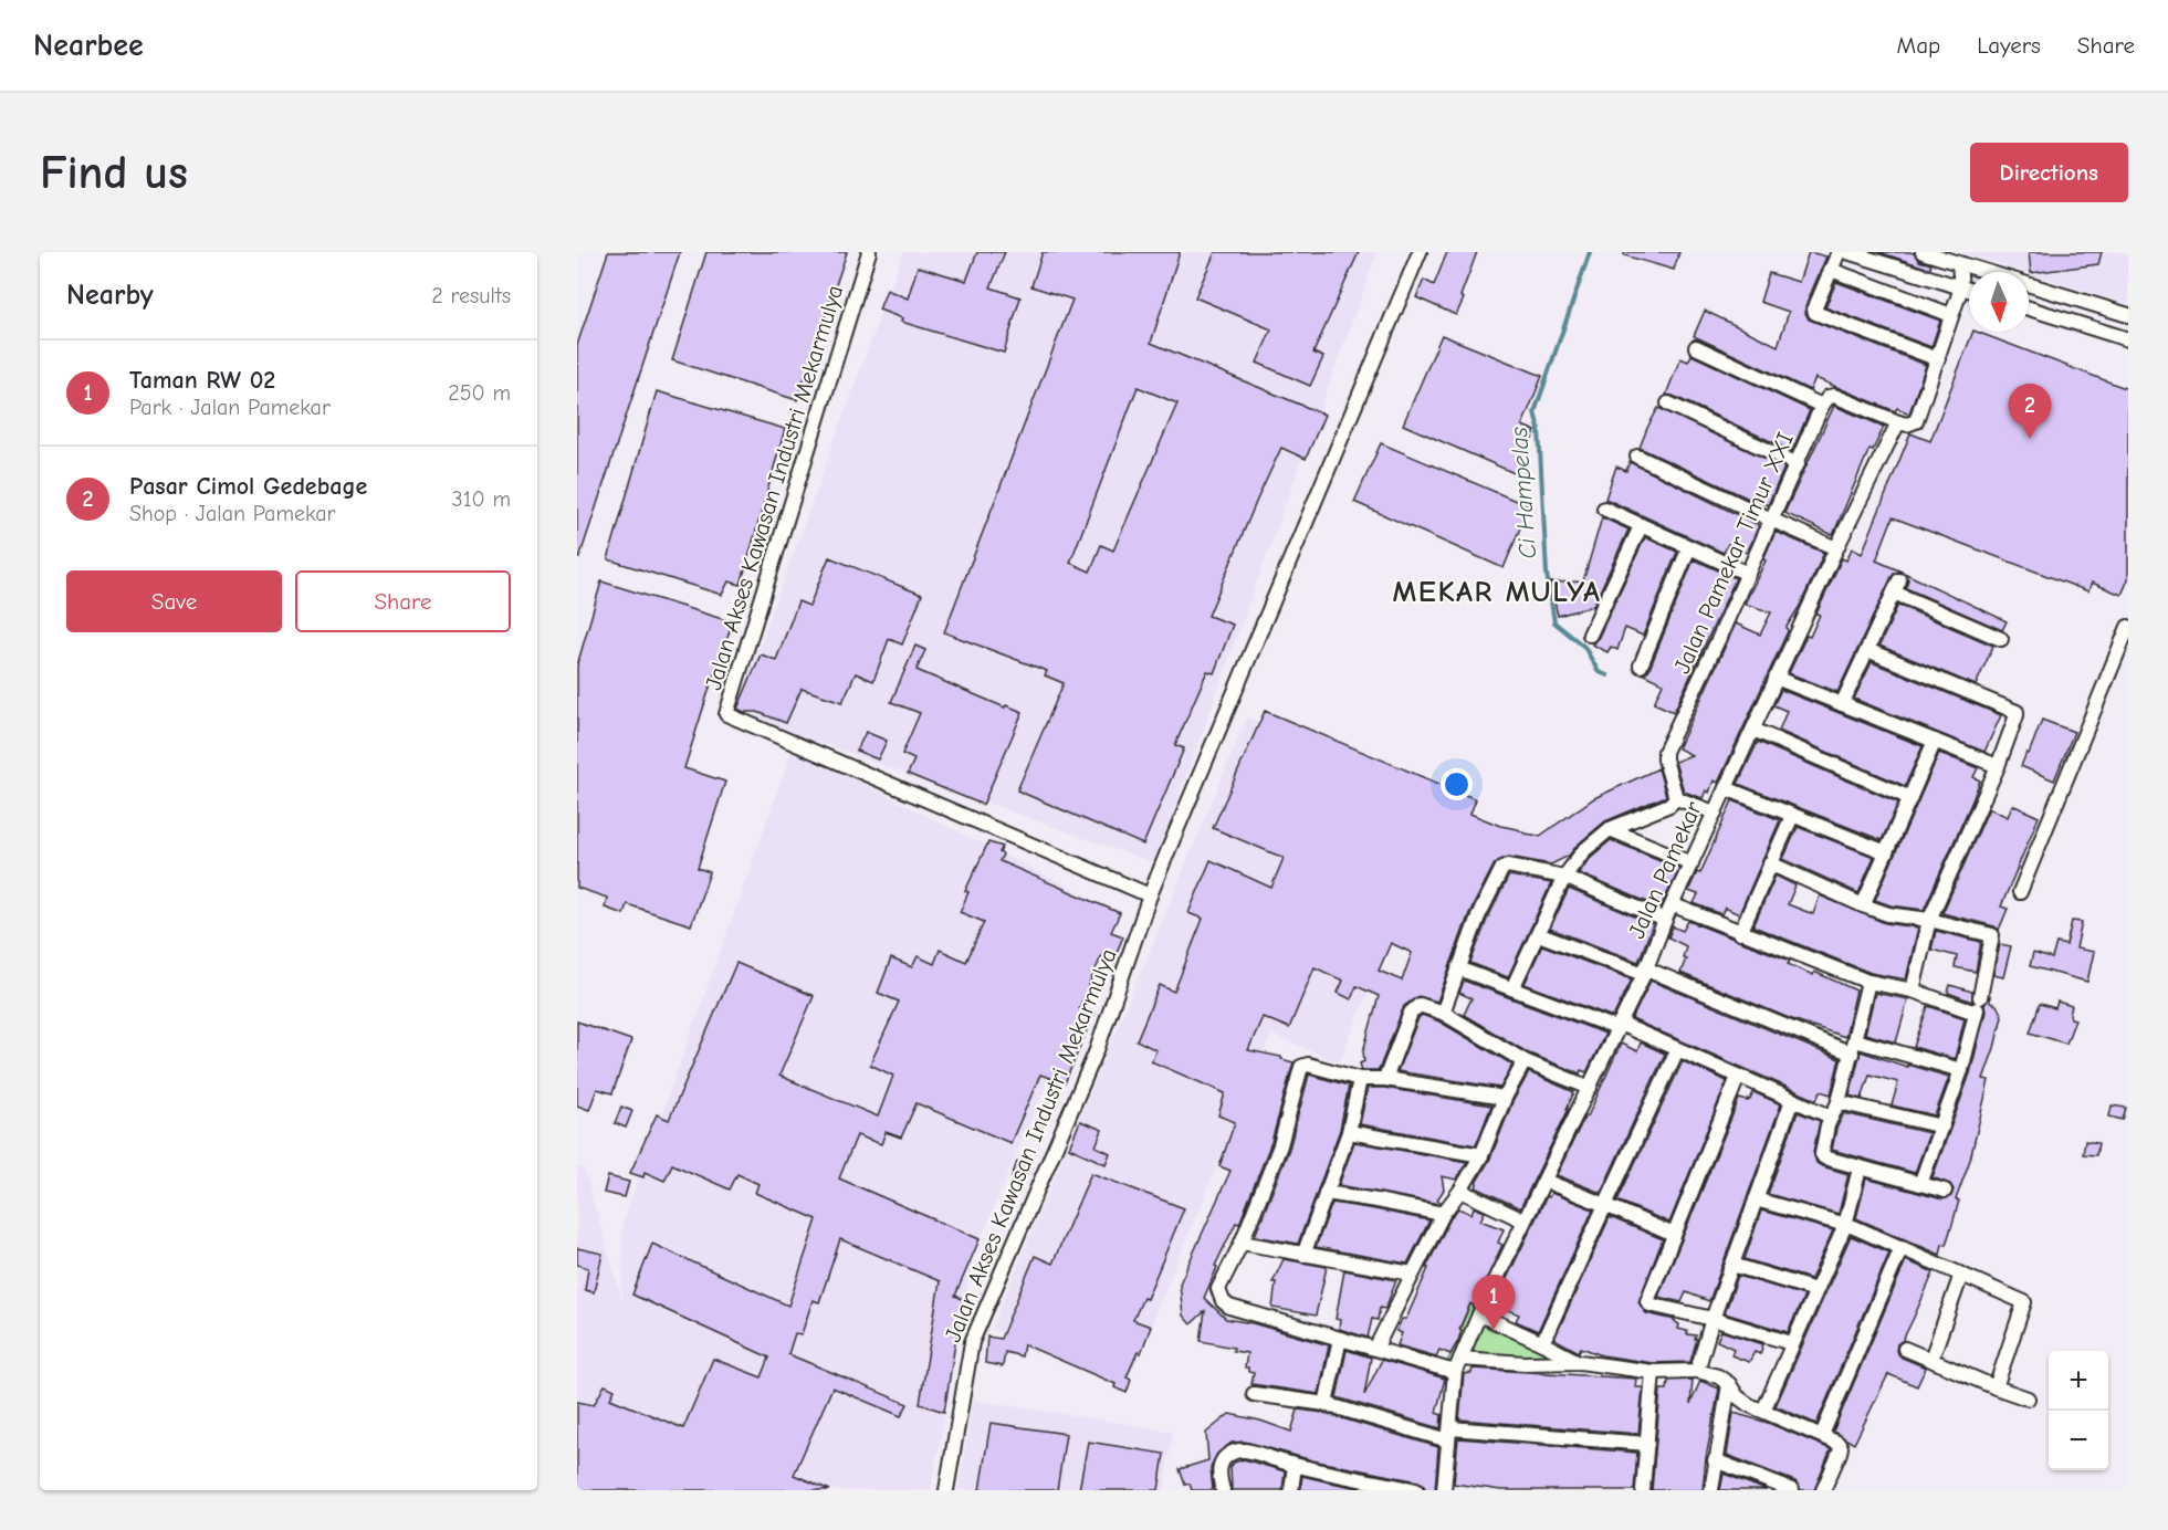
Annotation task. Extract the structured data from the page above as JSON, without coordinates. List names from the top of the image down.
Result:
{
  "streets": {
    "street": ["Jalan Akses Kawasan Industri Mekarmulya", "Jalan Pamekar Timur XXI", "Jalan Pamekar"]
  },
  "districts": ["MEKAR MULYA"],
  "water": ["Ci Hampelas"],
  "north": "bottom",
  "page": {
    "header": "Nearbee",
    "nav": ["Map", "Layers", "Share"],
    "buttons": [
      "Directions",
      ["Save", "Share"]
    ],
    "title": "Find us",
    "heading": ["Nearby", "2 results"],
    "list": [
      {
        "mark": "1",
        "name": "Taman RW 02",
        "note": "Park · Jalan Pamekar",
        "value": "250 m"
      },
      {
        "mark": "2",
        "name": "Pasar Cimol Gedebage",
        "note": "Shop · Jalan Pamekar",
        "value": "310 m"
      }
    ],
    "pins": ["2", "1"],
    "map_buttons": ["+", "−"]
  }
}
